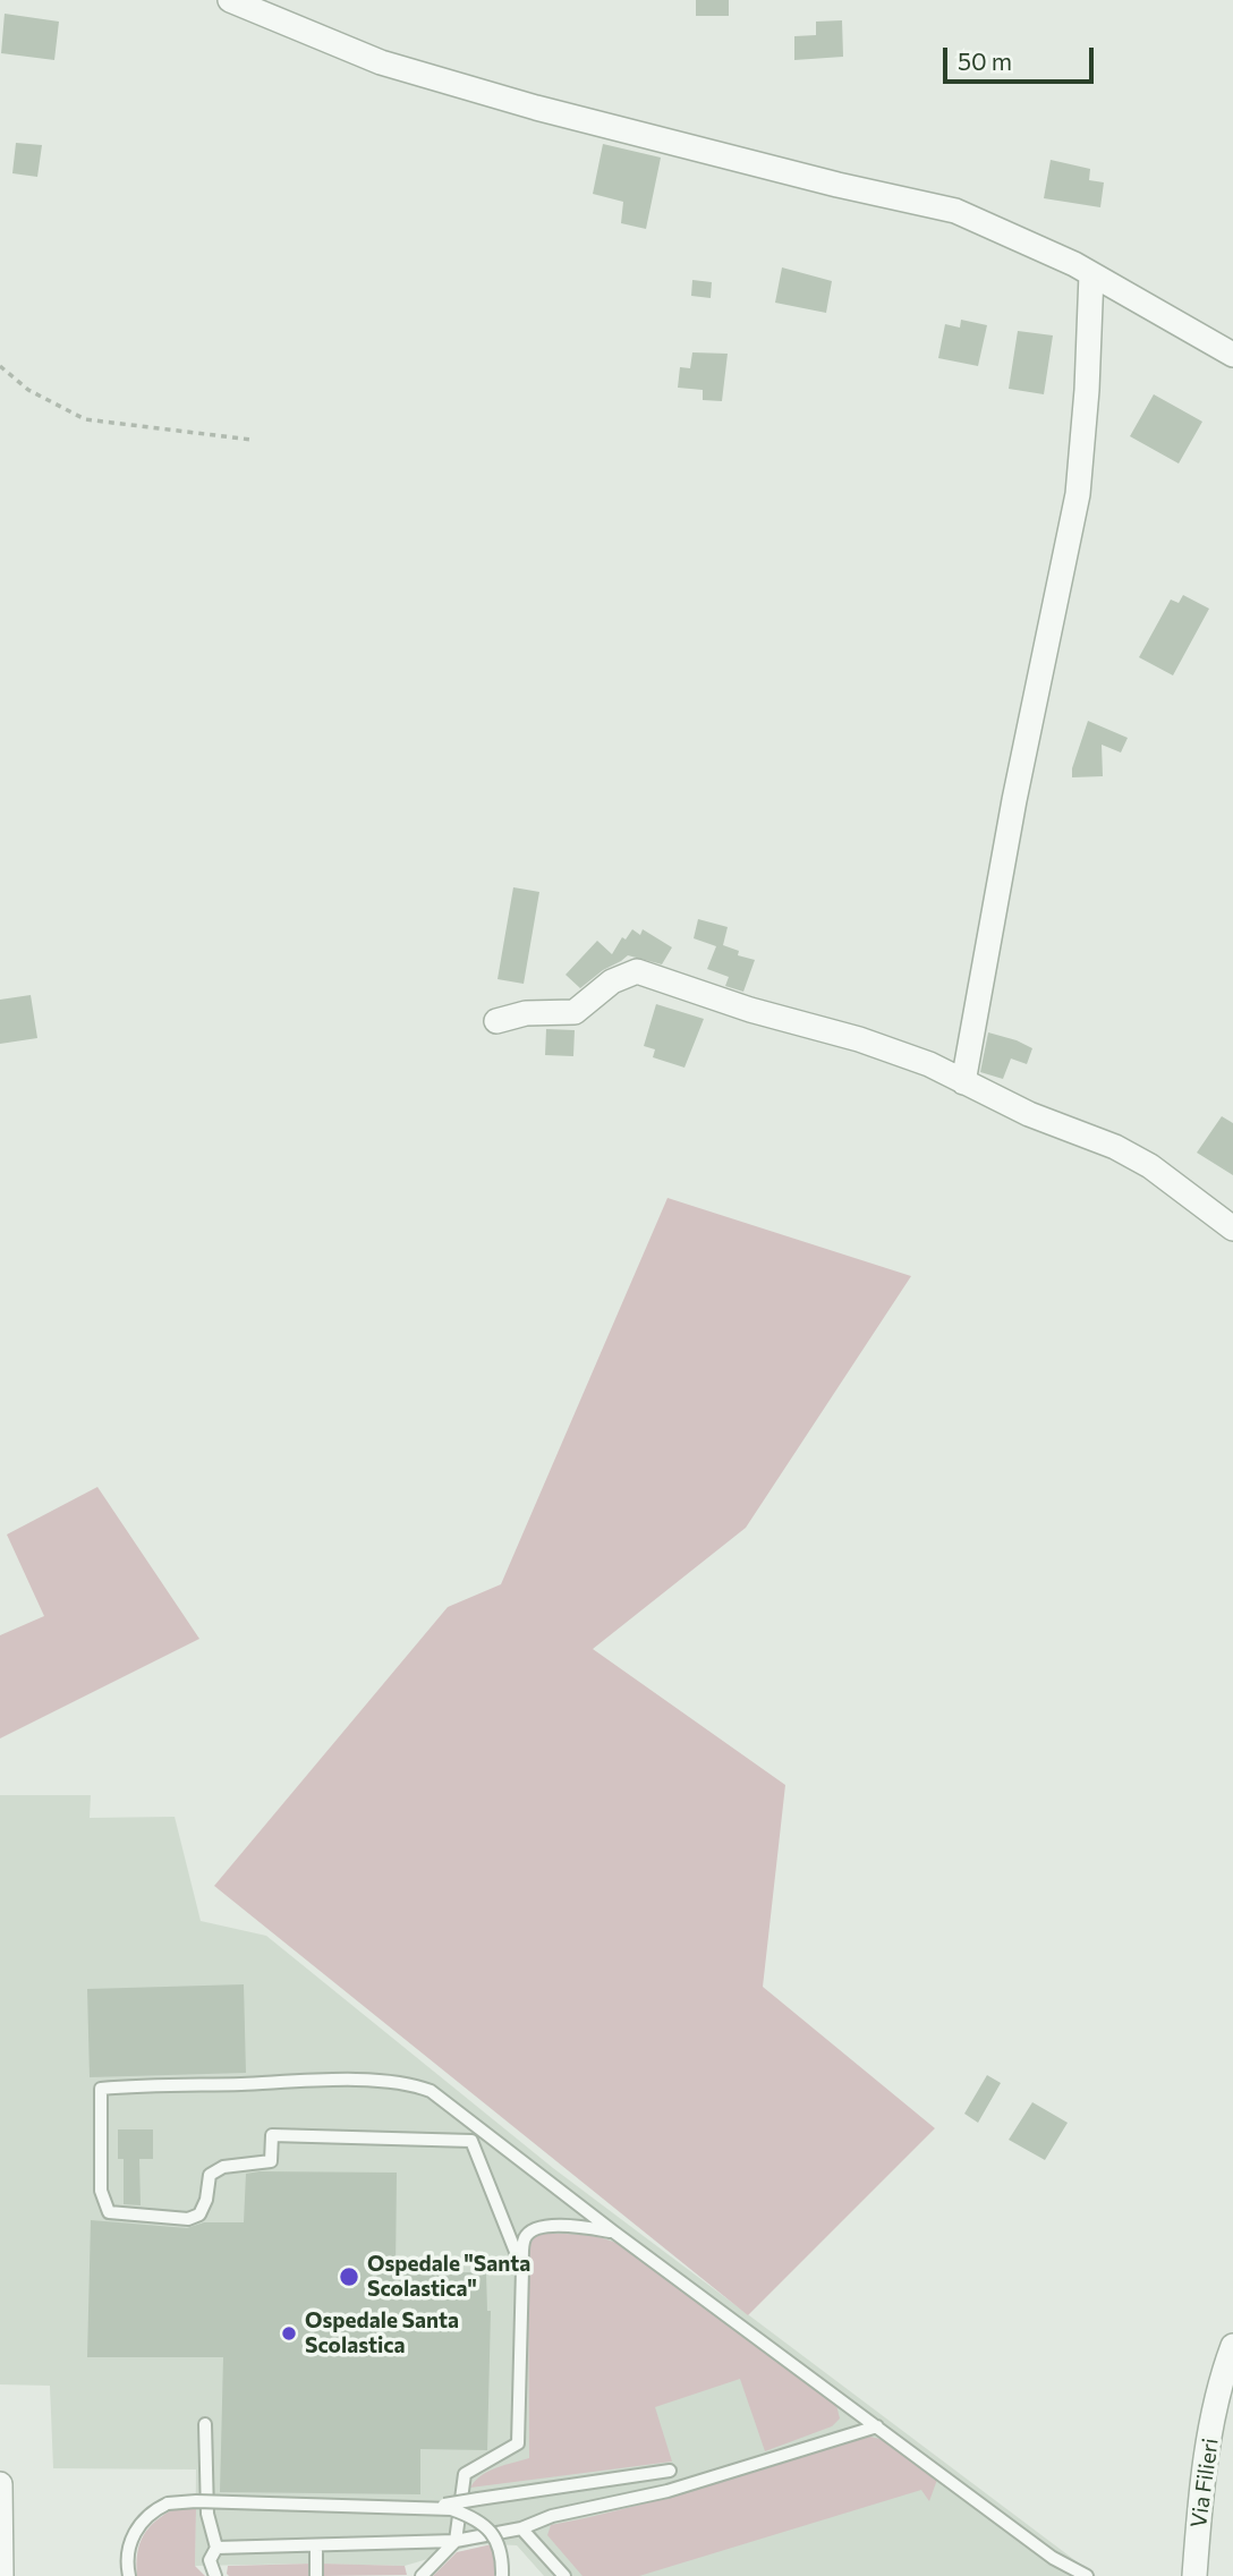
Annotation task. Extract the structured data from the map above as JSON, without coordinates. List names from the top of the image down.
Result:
{
  "streets": {
    "street": ["Via Filieri"]
  },
  "places": ["Ospedale \"Santa Scolastica\"", "Ospedale Santa Scolastica"],
  "scale_bar": "50 m"
}
